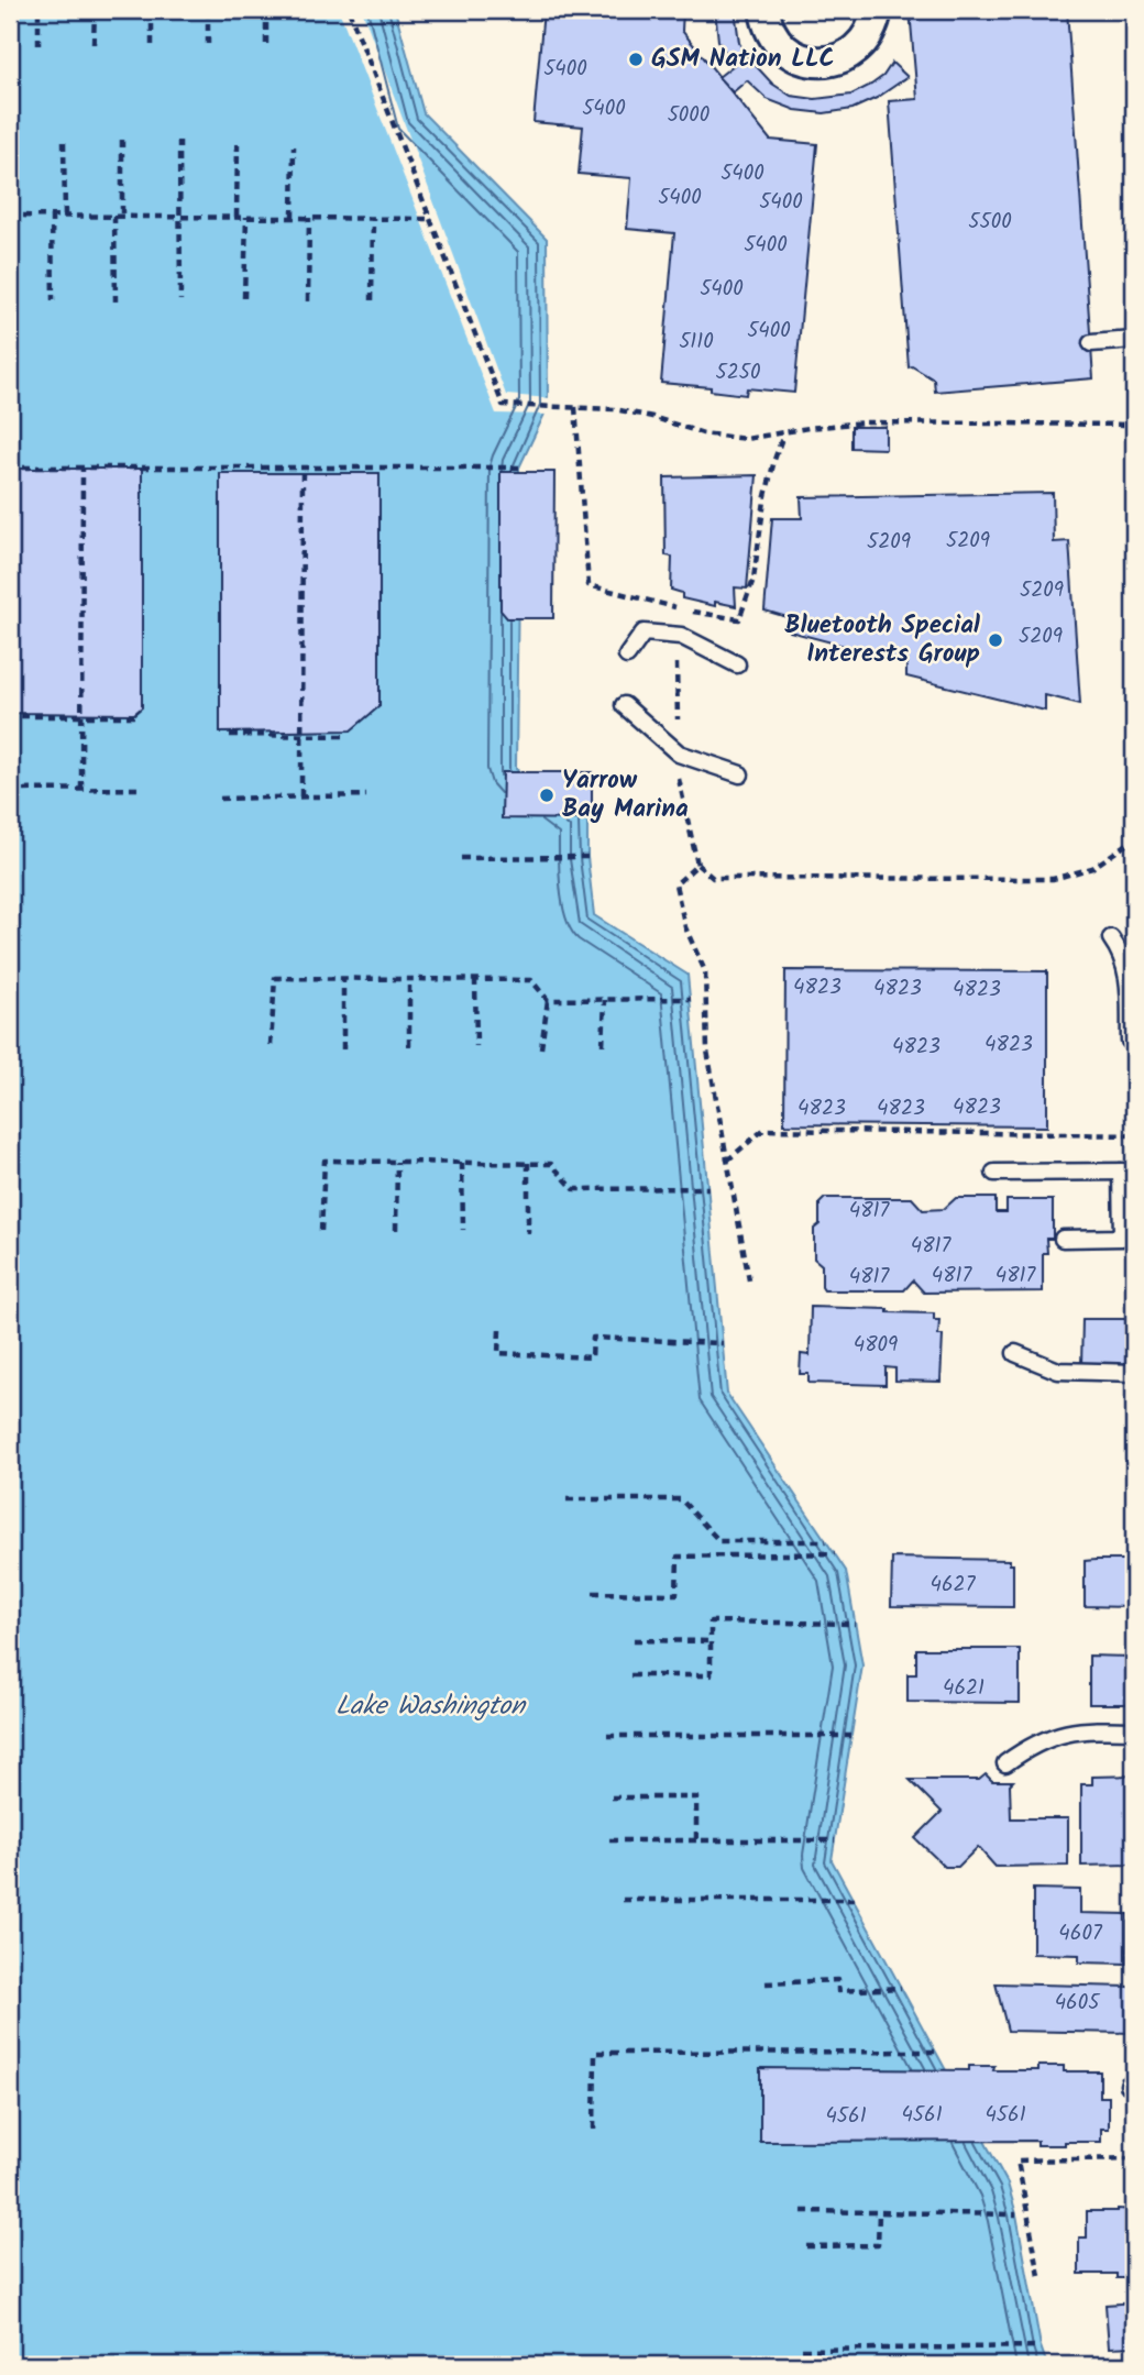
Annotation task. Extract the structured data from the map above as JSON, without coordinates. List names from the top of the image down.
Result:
{
  "water": ["Lake Washington"],
  "places": ["GSM Nation LLC", "Bluetooth Special Interests Group", "Yarrow Bay Marina"],
  "house_numbers": [
    "5400",
    "5400",
    "5000",
    "5400",
    "5400",
    "5400",
    "5500",
    "5400",
    "5400",
    "5400",
    "5110",
    "5250",
    "5209",
    "5209",
    "5209",
    "5209",
    "4823",
    "4823",
    "4823",
    "4823",
    "4823",
    "4823",
    "4823",
    "4823",
    "4817",
    "4817",
    "4817",
    "4817",
    "4817",
    "4809",
    "4627",
    "4621",
    "4607",
    "4605",
    "4561",
    "4561",
    "4561"
  ]
}
